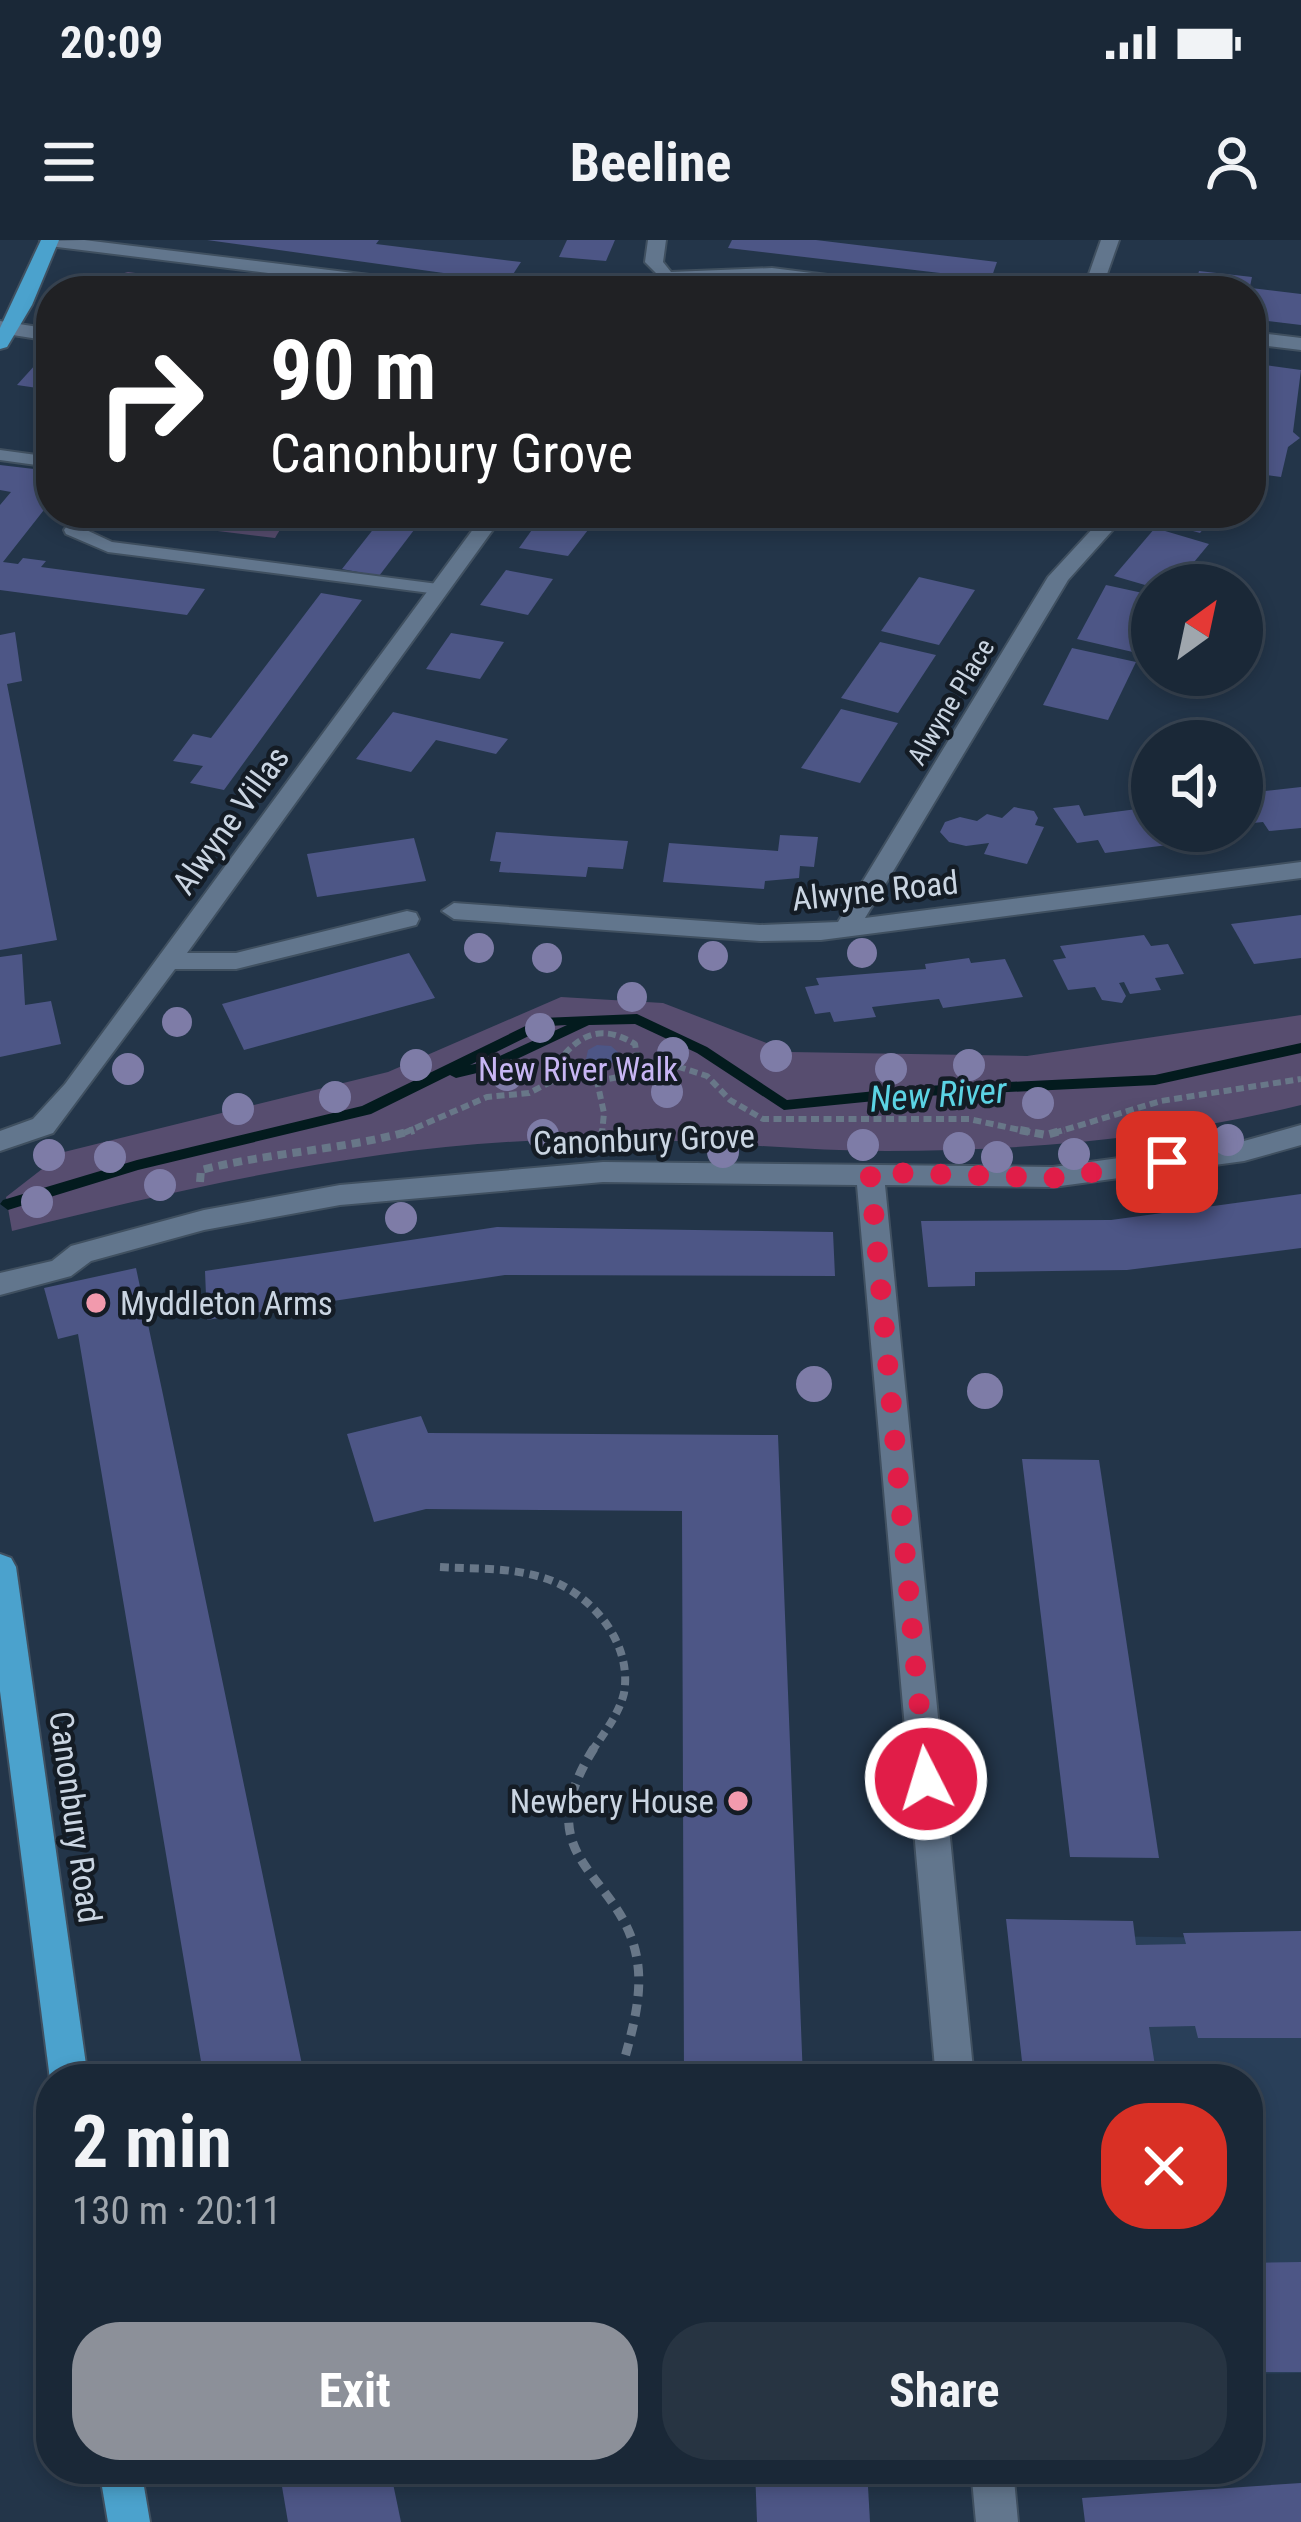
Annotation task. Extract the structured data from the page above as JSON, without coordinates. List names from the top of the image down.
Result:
{
  "streets": {
    "main road": ["Canonbury Road"],
    "street": [
      "Alwyne Place",
      "Alwyne Villas",
      "Alwyne Road",
      "Canonbury Grove"
    ]
  },
  "crossings": [
    ["Alwyne Place", "Alwyne Road"]
  ],
  "water": ["New River"],
  "parks": ["New River Walk"],
  "places": ["Myddleton Arms", "Newbery House"],
  "north": "top right",
  "page": {
    "status": "20:09",
    "header": "Beeline",
    "turn": ["90 m", "Canonbury Grove"],
    "heading": ["2 min", "130 m · 20:11"],
    "buttons": ["Exit", "Share"]
  }
}
